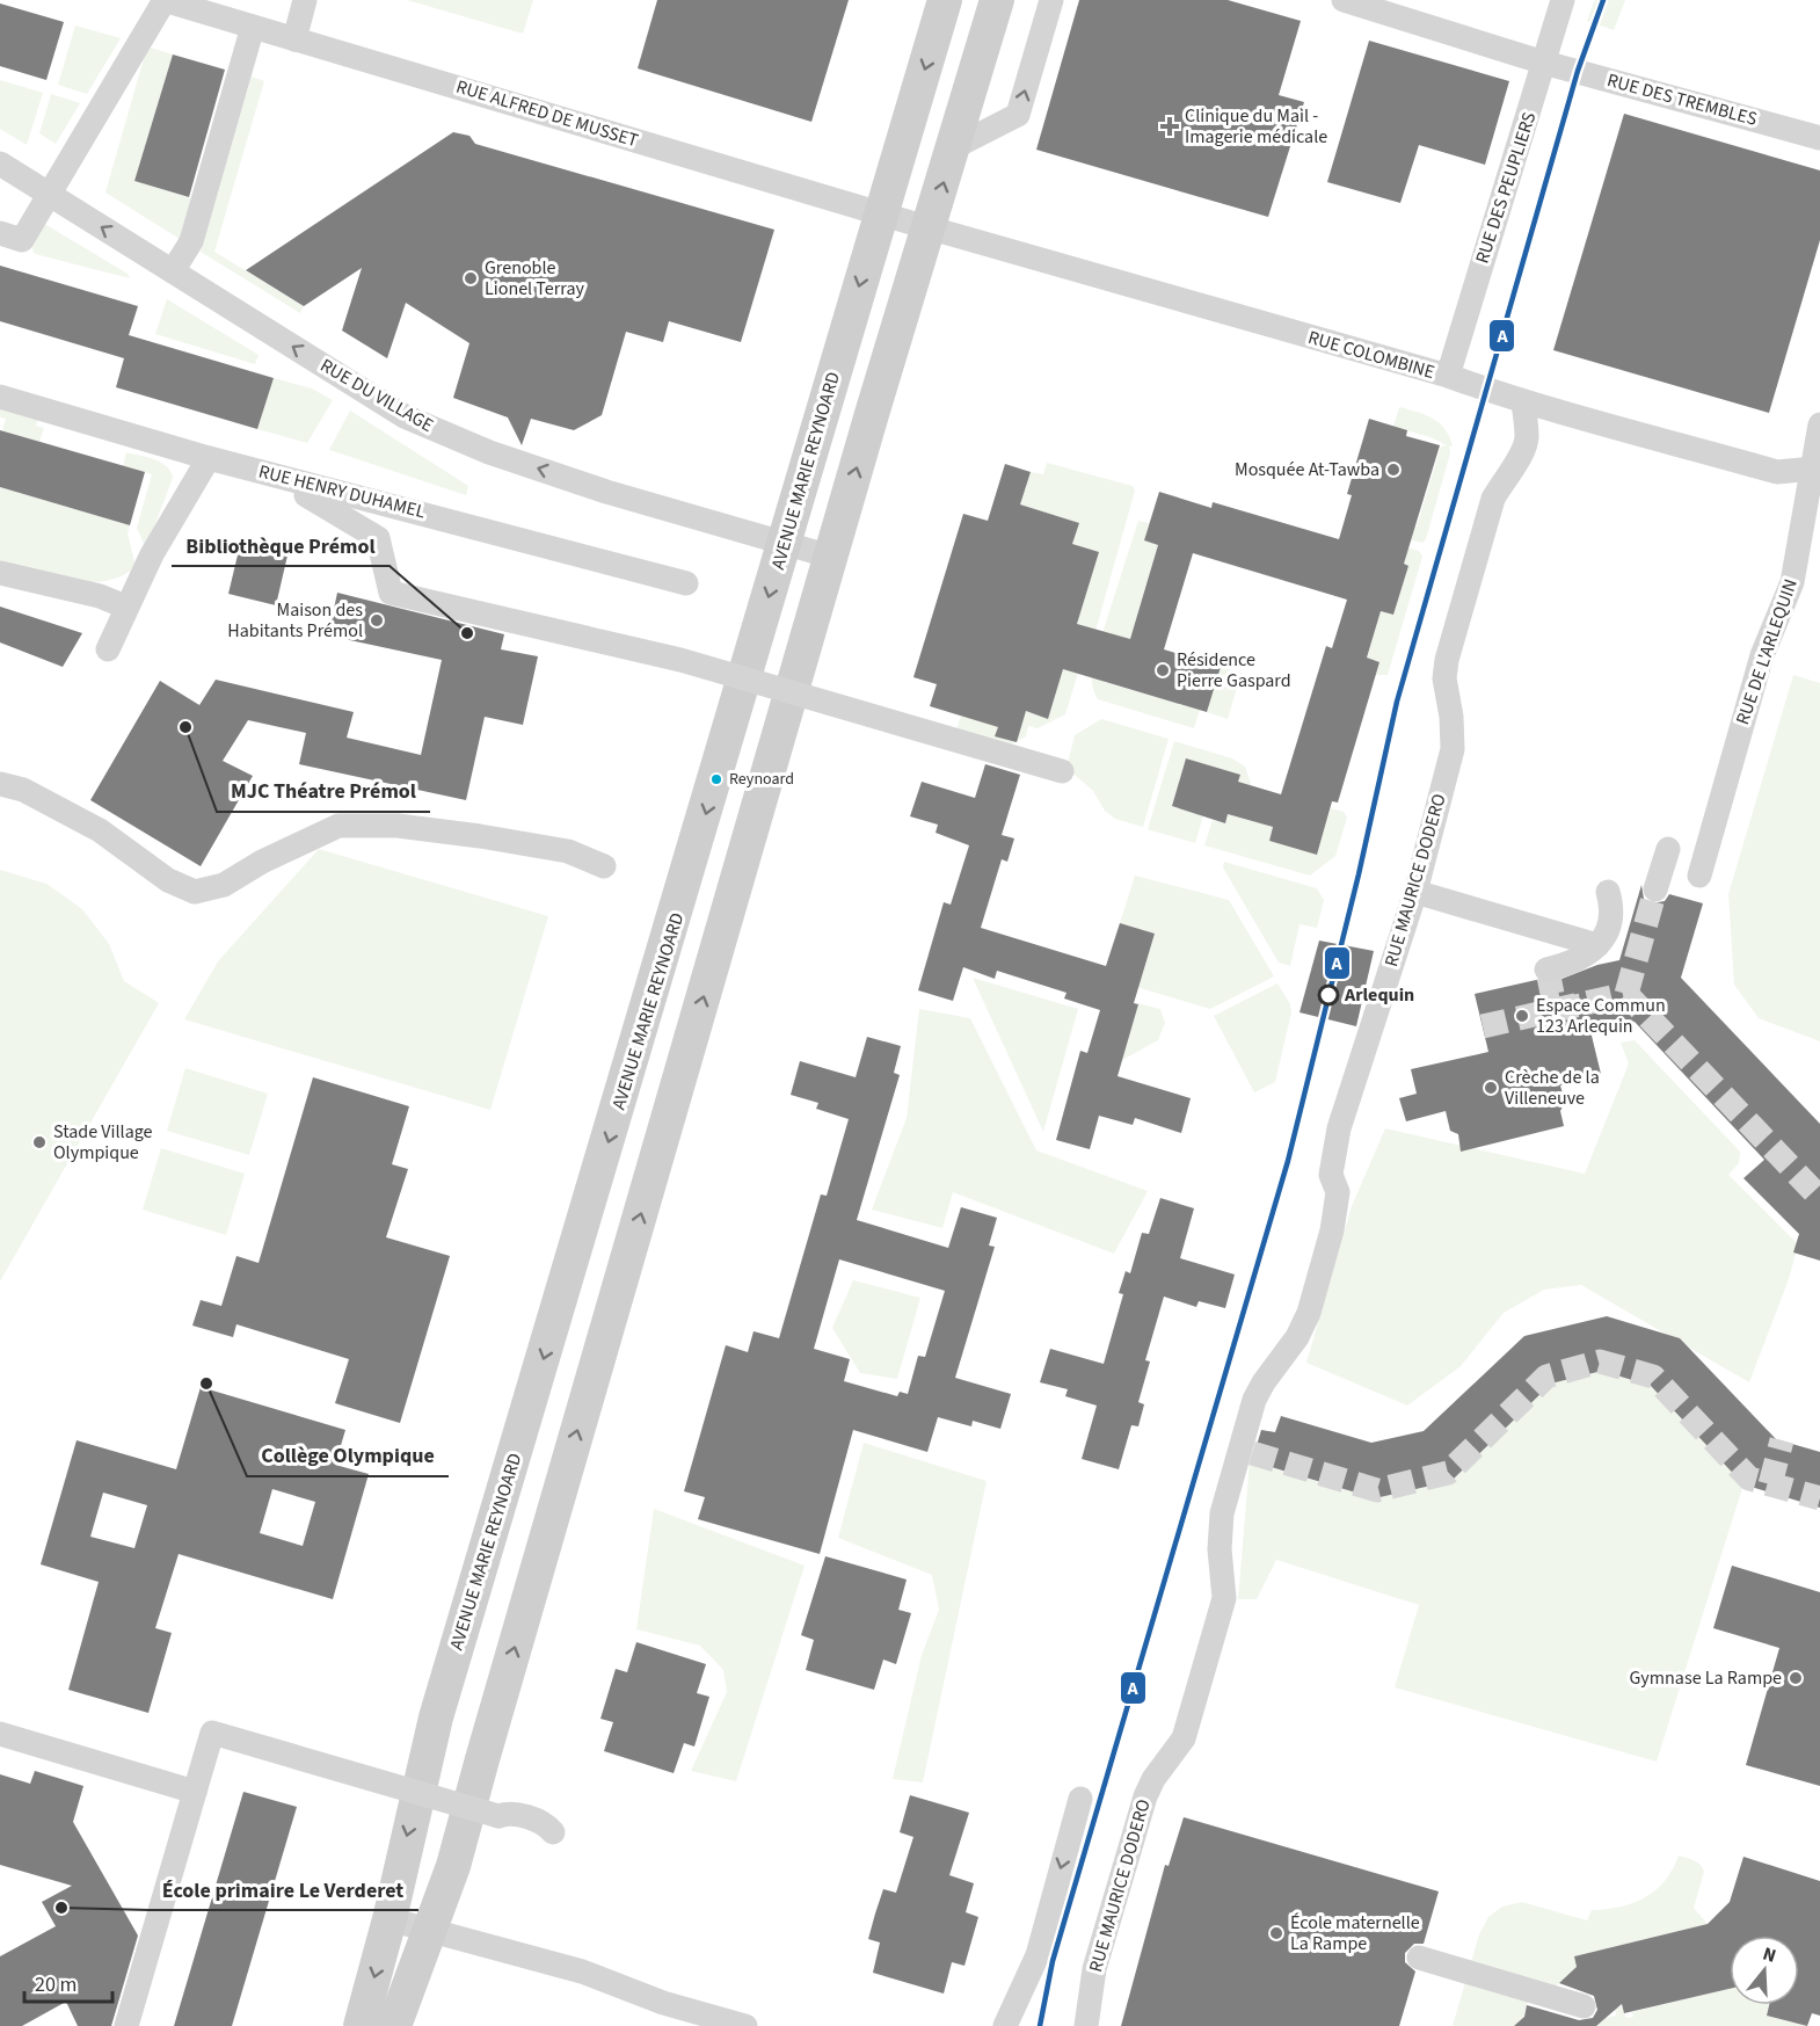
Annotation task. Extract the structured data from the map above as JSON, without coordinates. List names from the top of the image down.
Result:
{
  "streets": {
    "main road": ["AVENUE MARIE REYNOARD"],
    "street": [
      "RUE DES TREMBLES",
      "RUE ALFRED DE MUSSET",
      "RUE DES PEUPLIERS",
      "RUE COLOMBINE",
      "RUE DU VILLAGE",
      "RUE HENRY DUHAMEL",
      "RUE DE L'ARLEQUIN",
      "RUE MAURICE DODERO"
    ]
  },
  "crossings": [
    ["RUE DES TREMBLES", "RUE DES PEUPLIERS"],
    ["RUE ALFRED DE MUSSET", "RUE COLOMBINE"],
    ["RUE ALFRED DE MUSSET", "AVENUE MARIE REYNOARD"],
    ["RUE DES PEUPLIERS", "RUE COLOMBINE"],
    ["RUE COLOMBINE", "RUE DE L'ARLEQUIN"],
    ["RUE COLOMBINE", "RUE MAURICE DODERO"],
    ["RUE DU VILLAGE", "AVENUE MARIE REYNOARD"]
  ],
  "places": {
    "health": ["Clinique du Mail - Imagerie médicale"],
    "other": [
      "Grenoble Lionel Terray",
      "Mosquée At-Tawba",
      "Maison des Habitants Prémol",
      "Bibliothèque Prémol",
      "Résidence Pierre Gaspard",
      "MJC Théatre Prémol",
      "Reynoard",
      "Arlequin",
      "Espace Commun 123 Arlequin",
      "Crèche de la Villeneuve",
      "Stade Village Olympique",
      "Collège Olympique",
      "Gymnase La Rampe",
      "École primaire Le Verderet",
      "École maternelle La Rampe"
    ]
  },
  "lines": ["transit line A"],
  "scale_bar": "20 m",
  "north": "top"
}
